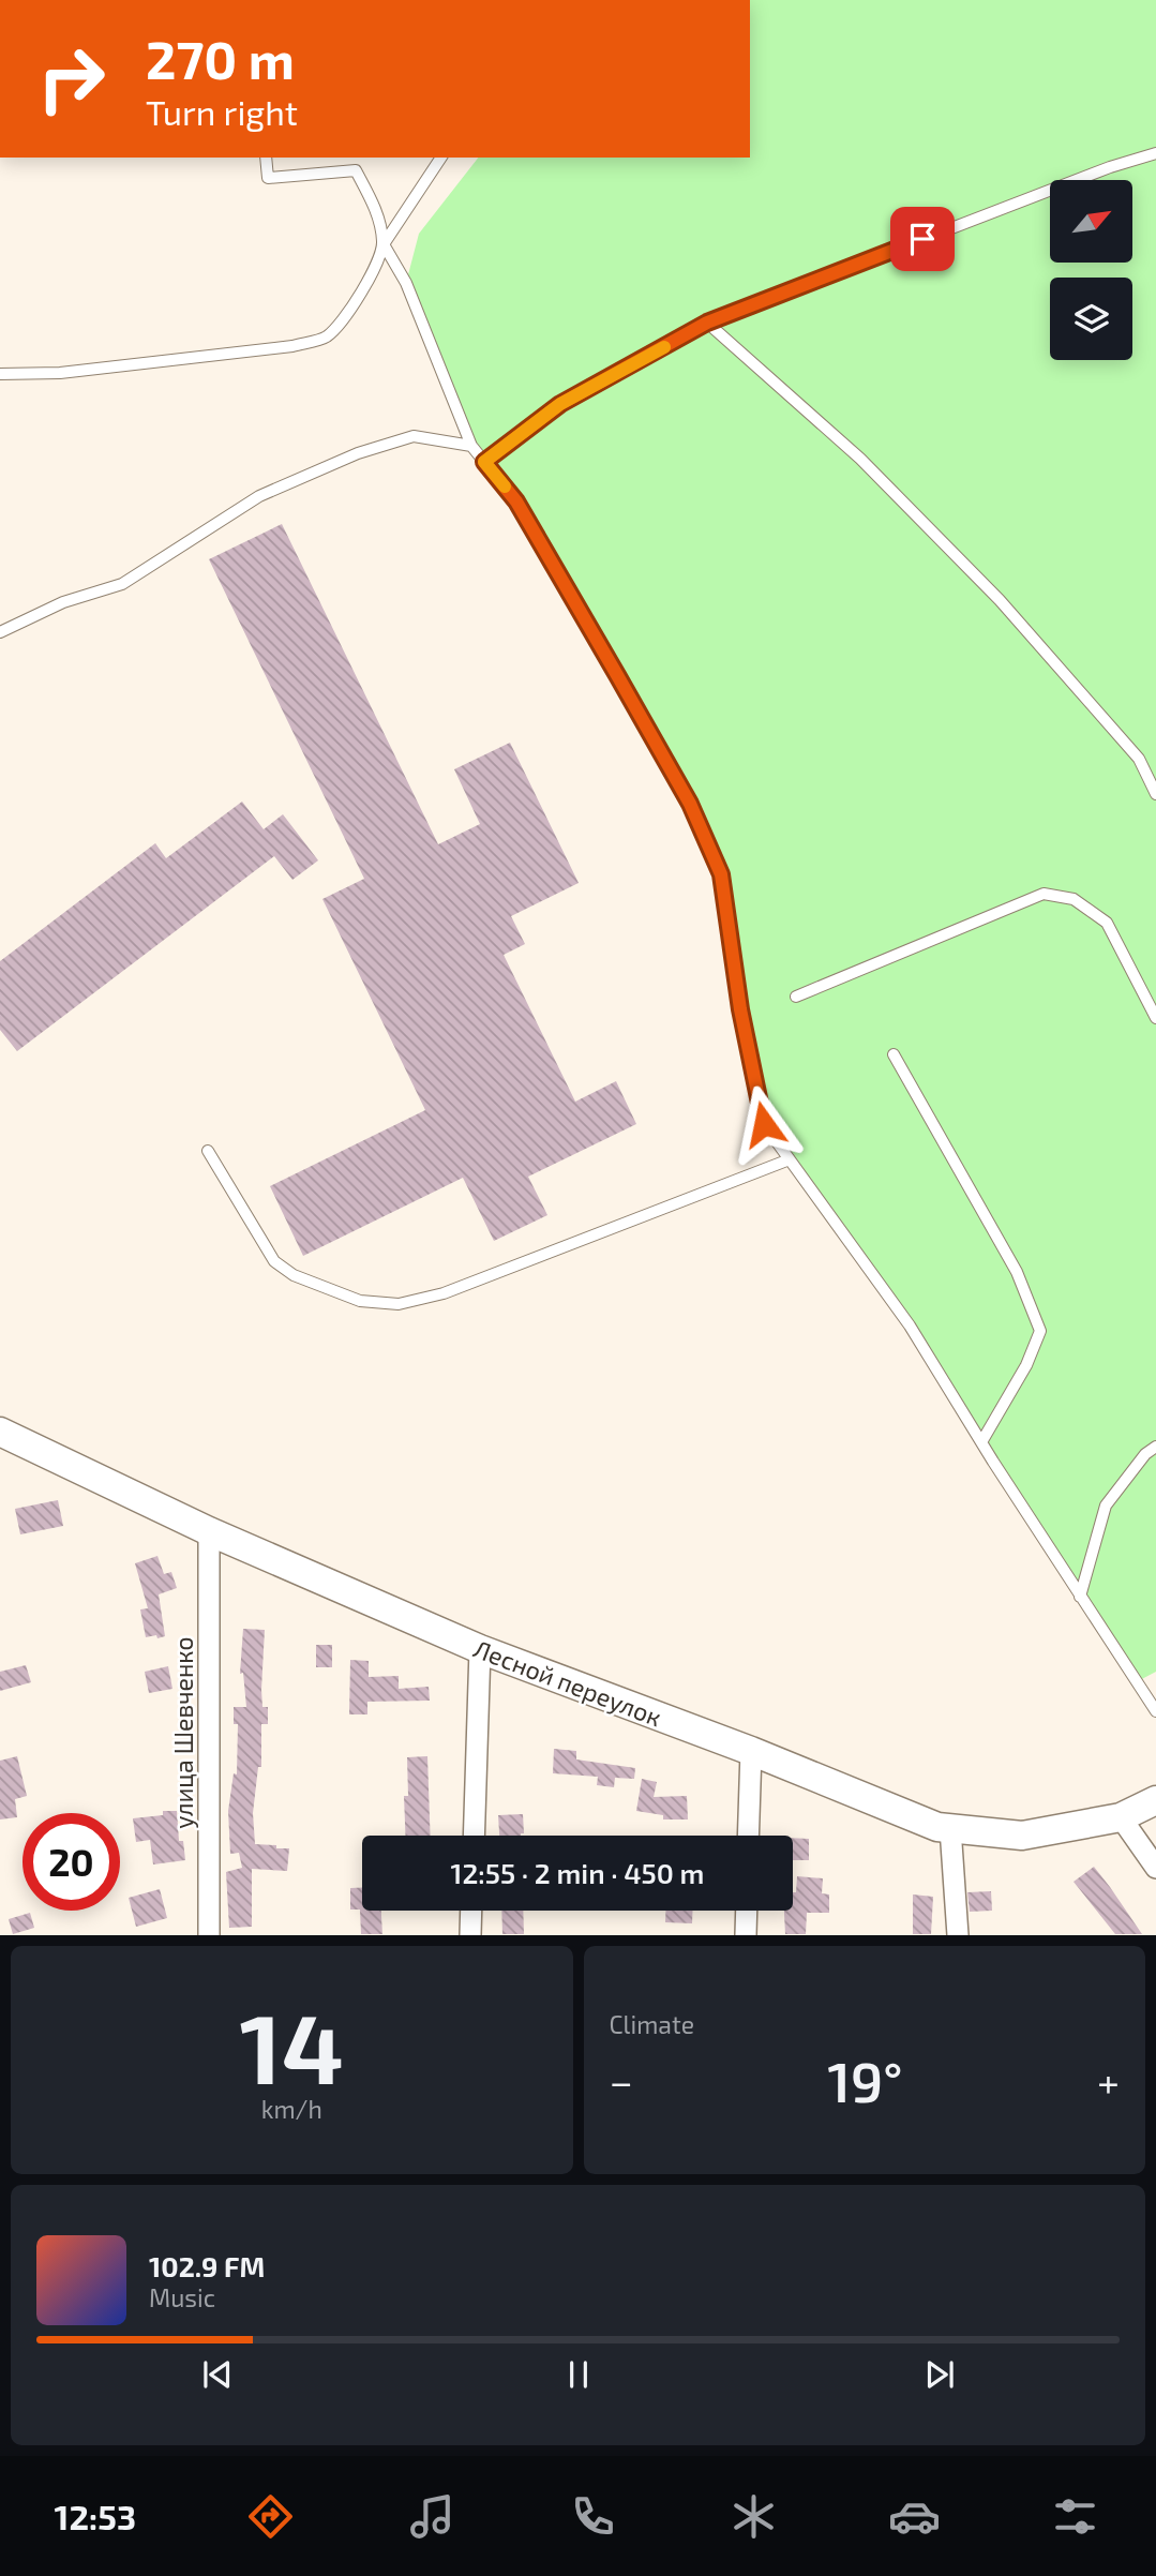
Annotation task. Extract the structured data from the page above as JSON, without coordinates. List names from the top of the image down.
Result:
{
  "streets": {
    "main road": ["Лесной переулок"],
    "street": ["улица Шевченко"]
  },
  "crossings": [
    ["Лесной переулок", "улица Шевченко"]
  ],
  "north": "top right",
  "page": {
    "turn": ["270 m", "Turn right"],
    "limit": "20",
    "trip": "12:55 · 2 min · 450 m",
    "tile": [
      ["14", "km/h"],
      "Climate"
    ],
    "heat": ["−", "19°", "+"],
    "song": ["102.9 FM", "Music"],
    "tabs": "12:53"
  }
}
